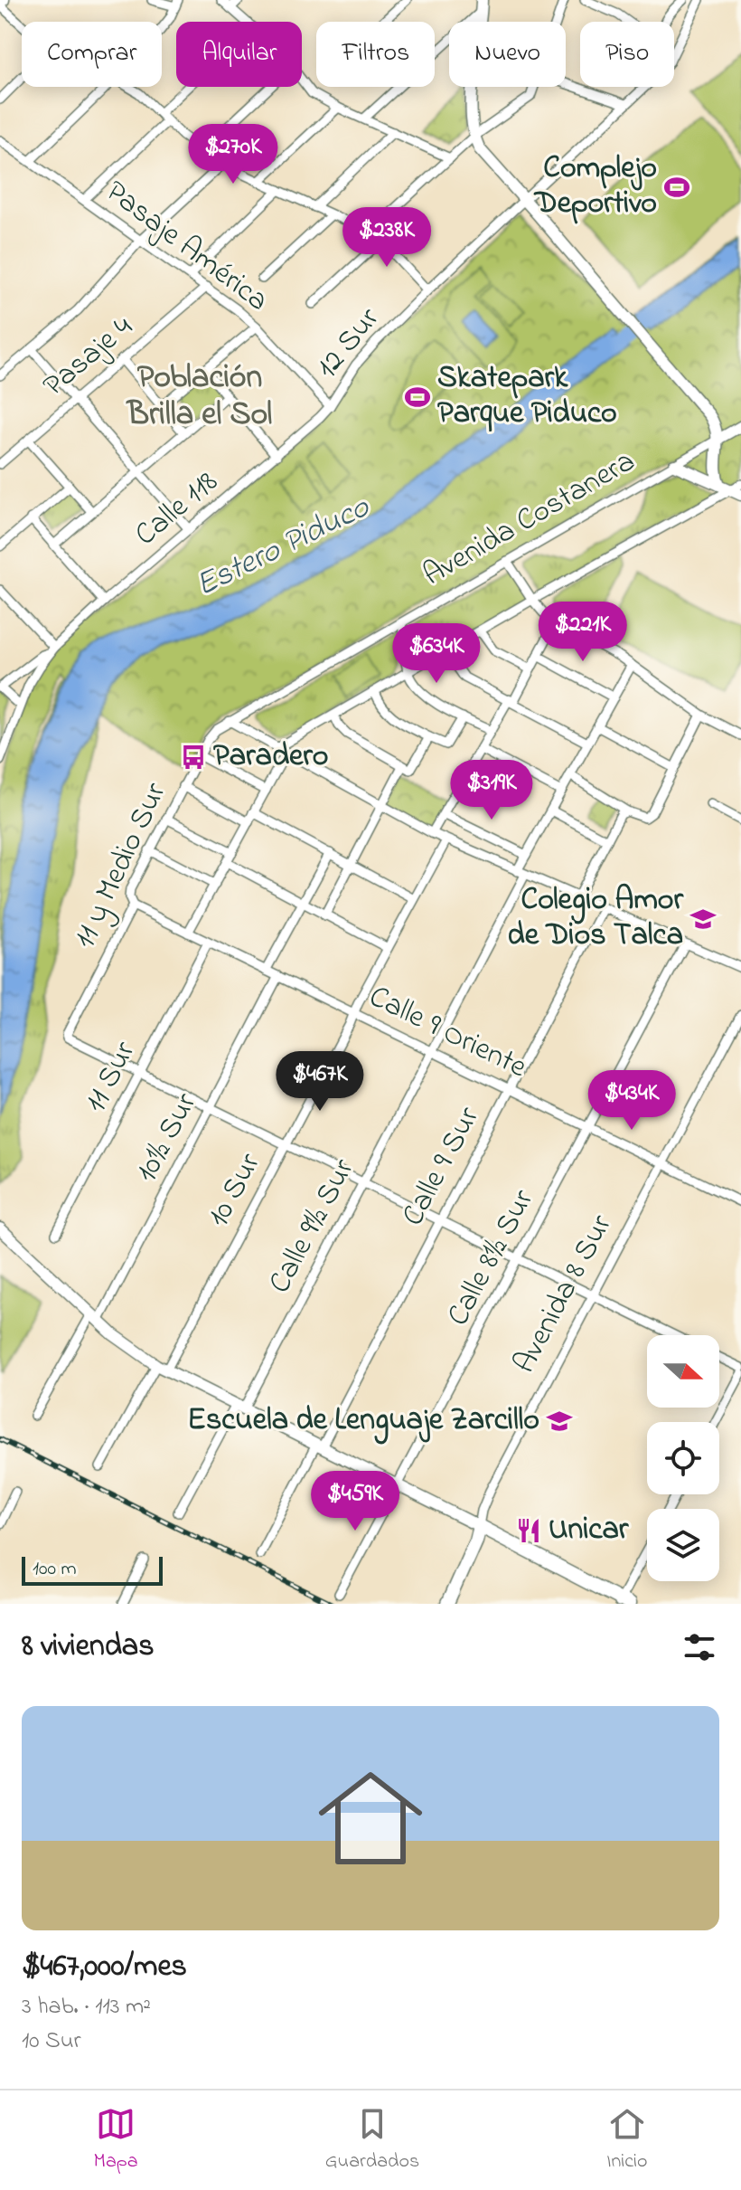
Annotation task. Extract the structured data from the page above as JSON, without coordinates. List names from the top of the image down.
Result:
{
  "streets": {
    "main road": ["Avenida 8 Sur"],
    "street": [
      "Pasaje América",
      "12 Sur",
      "Pasaje 4",
      "Calle 118",
      "Avenida Costanera",
      "11 y Medio Sur",
      "Calle 9 Oriente",
      "11 Sur",
      "10½ Sur",
      "Calle 9 Sur",
      "10 Sur",
      "Calle 9½ Sur",
      "Calle 8½ Sur"
    ]
  },
  "crossings": [
    ["Pasaje América", "12 Sur"],
    ["Pasaje América", "Pasaje 4"],
    ["Pasaje América", "Calle 118"],
    ["12 Sur", "Calle 118"],
    ["Avenida Costanera", "11 y Medio Sur"],
    ["11 y Medio Sur", "Calle 9 Oriente"],
    ["11 y Medio Sur", "11 Sur"],
    ["Calle 9 Oriente", "11 Sur"],
    ["Calle 9 Oriente", "10½ Sur"],
    ["Calle 9 Oriente", "Calle 9 Sur"],
    ["Calle 9 Oriente", "10 Sur"],
    ["Calle 9 Oriente", "Calle 9½ Sur"],
    ["Calle 9 Oriente", "Calle 8½ Sur"],
    ["Calle 9 Oriente", "Avenida 8 Sur"]
  ],
  "districts": ["Población Brilla el Sol"],
  "water": ["Estero Piduco"],
  "places": {
    "sports": ["Complejo Deportivo", "Skatepark Parque Piduco"],
    "bus stop": ["Paradero"],
    "school or university": ["Colegio Amor de Dios Talca", "Escuela de Lenguaje Zarcillo"],
    "restaurant": ["Unicar"]
  },
  "scale_bar": "100 m",
  "north": "right",
  "page": {
    "chip": [
      "Comprar",
      "Alquilar",
      "Filtros",
      "Nuevo",
      "Piso"
    ],
    "price": [
      "$270K",
      "$238K",
      "$221K",
      "$634K",
      "$319K",
      "$467K",
      "$434K",
      "$459K"
    ],
    "scale": "100 m",
    "heading": "8 viviendas",
    "list": [
      {
        "name": "$467,000/mes",
        "note": "3 hab. · 113 m² · 10 Sur"
      }
    ],
    "tabs": ["Mapa", "Guardados", "Inicio"]
  }
}
